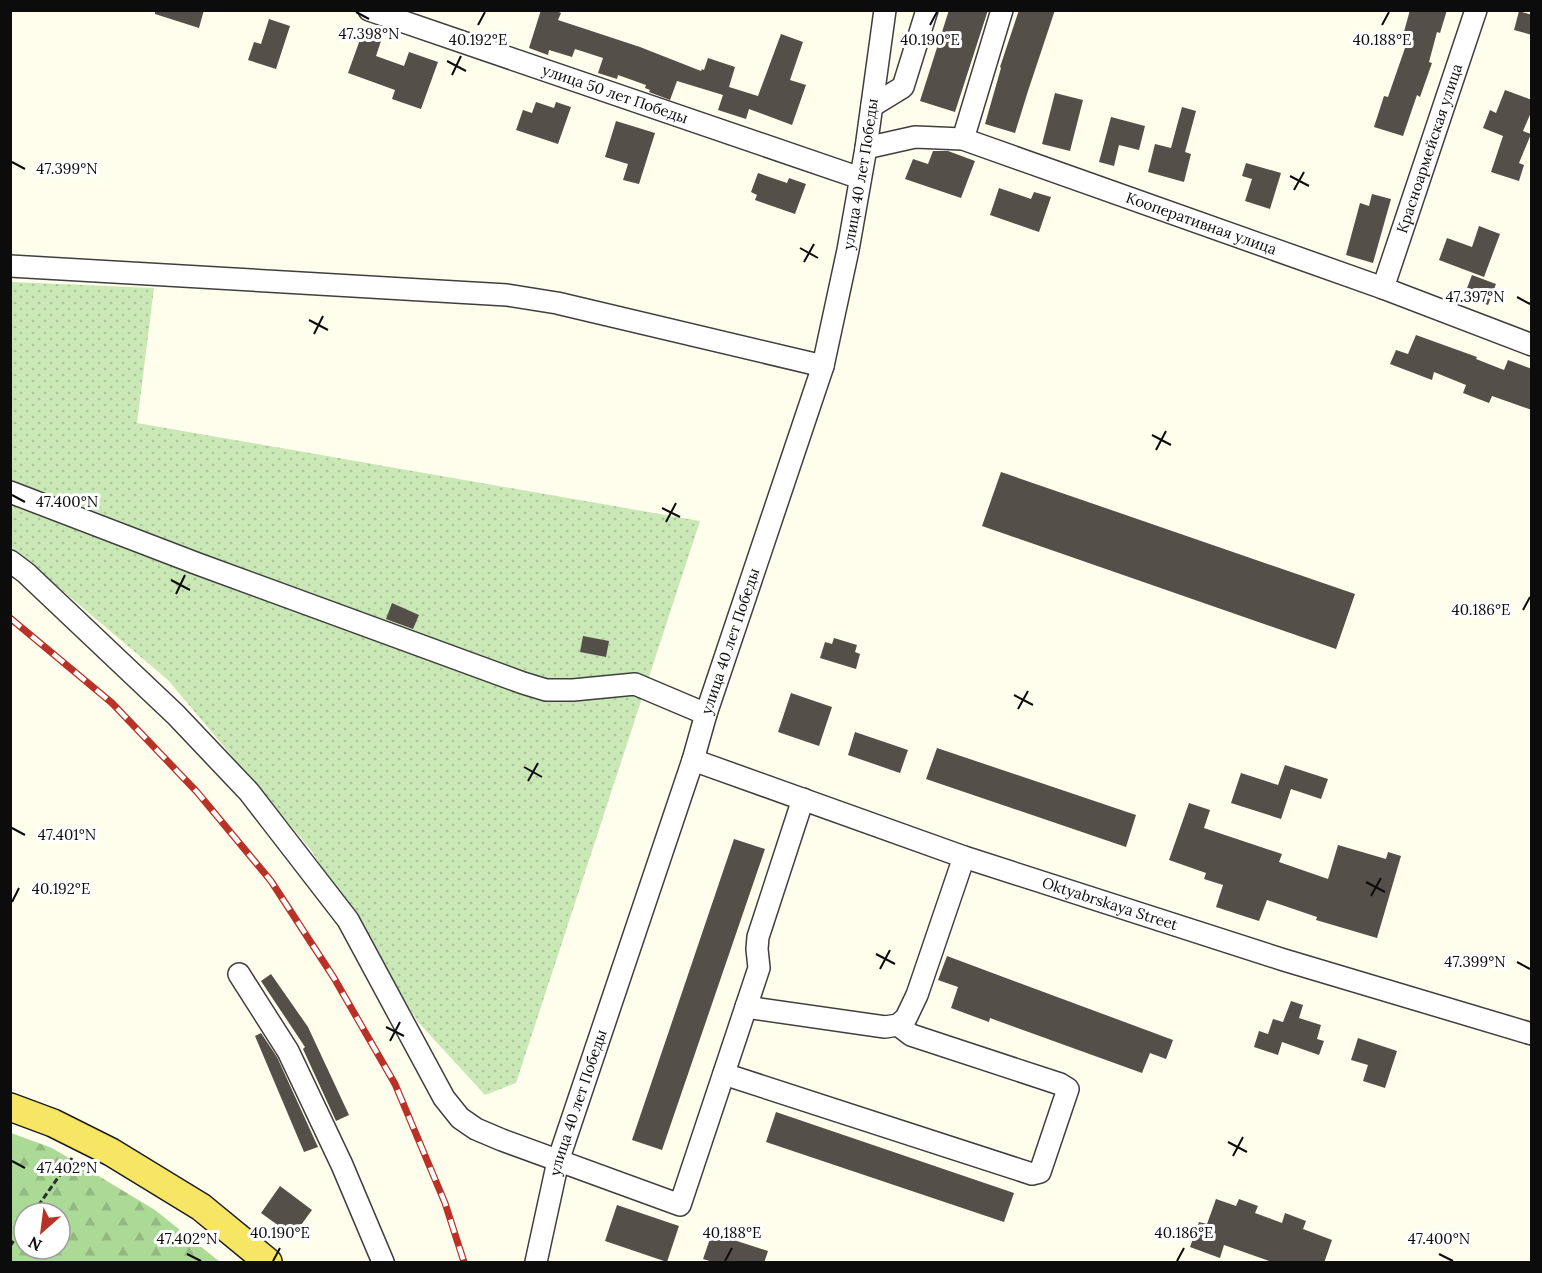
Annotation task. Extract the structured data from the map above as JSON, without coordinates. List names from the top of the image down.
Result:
{
  "streets": {
    "street": [
      "улица 50 лет Победы",
      "Красноармейская улица",
      "улица 40 лет Победы",
      "Кооперативная улица",
      "Oktyabrskaya Street"
    ]
  },
  "crossings": [
    ["улица 50 лет Победы", "улица 40 лет Победы"],
    ["Красноармейская улица", "Кооперативная улица"],
    ["улица 40 лет Победы", "Кооперативная улица"],
    ["улица 40 лет Победы", "Oktyabrskaya Street"]
  ],
  "north": "bottom left",
  "coordinates": [
    "47.398°N",
    "40.192°E",
    "40.190°E",
    "40.188°E",
    "47.399°N",
    "47.397°N",
    "47.400°N",
    "40.186°E",
    "47.401°N",
    "47.402°N"
  ]
}
